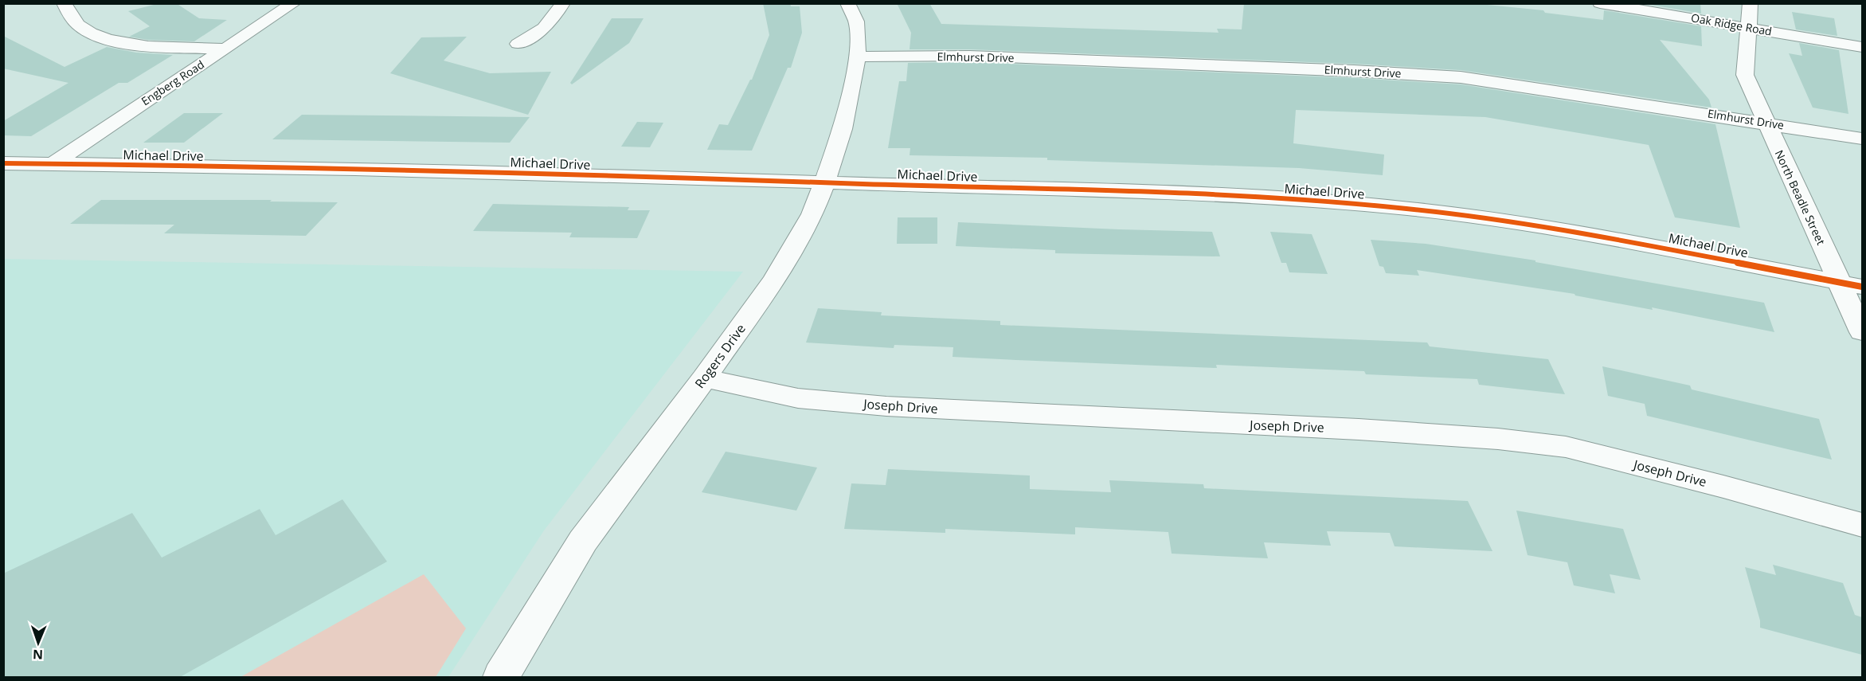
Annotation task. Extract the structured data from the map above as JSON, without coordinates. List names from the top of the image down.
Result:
{
  "streets": {
    "street": [
      "Oak Ridge Road",
      "Elmhurst Drive",
      "Engberg Road",
      "Michael Drive",
      "North Beadle Street",
      "Rogers Drive",
      "Joseph Drive"
    ]
  },
  "crossings": [
    ["Oak Ridge Road", "North Beadle Street"],
    ["Elmhurst Drive", "North Beadle Street"],
    ["Elmhurst Drive", "Rogers Drive"],
    ["Engberg Road", "Michael Drive"],
    ["Michael Drive", "North Beadle Street"],
    ["Michael Drive", "Rogers Drive"],
    ["Rogers Drive", "Joseph Drive"]
  ],
  "north": "bottom"
}
